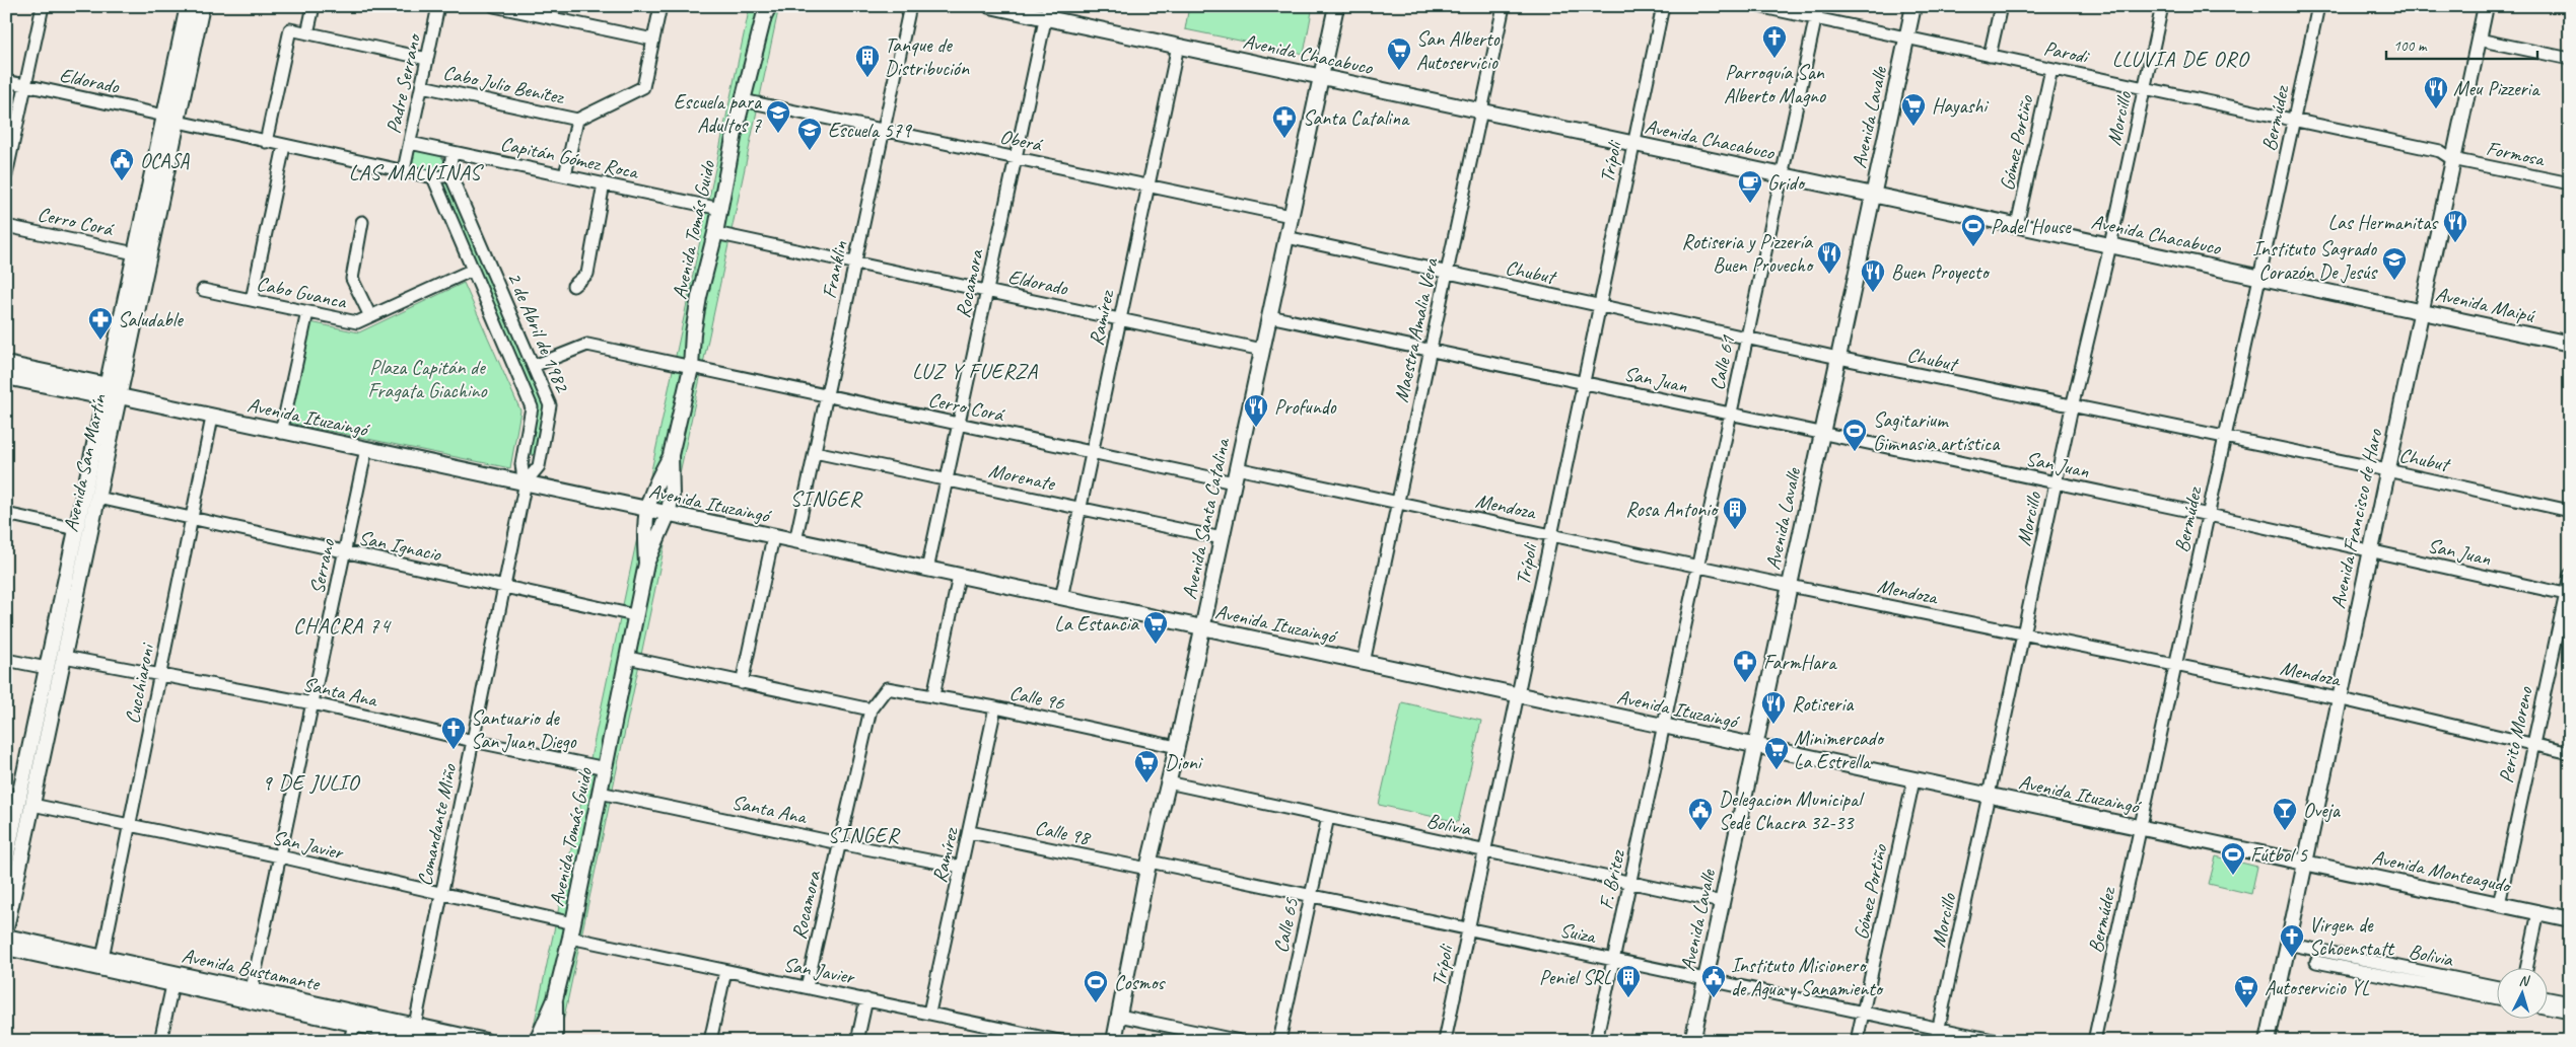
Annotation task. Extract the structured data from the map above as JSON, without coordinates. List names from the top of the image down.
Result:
{
  "streets": {
    "main road": [
      "Avenida Chacabuco",
      "Avenida Lavalle",
      "Avenida Tomás Guido",
      "Avenida Maipú",
      "Avenida Ituzaingó",
      "Avenida San Martín",
      "Avenida Santa Catalina",
      "Avenida Francisco de Haro",
      "Avenida Monteagudo",
      "Avenida Bustamante"
    ],
    "street": [
      "Parodi",
      "Eldorado",
      "Padre Serrano",
      "Cabo Julio Benítez",
      "Morcillo",
      "Bermúdez",
      "Oberá",
      "Gómez Portiño",
      "Formosa",
      "Capitán Gómez Roca",
      "Trípoli",
      "Cerro Corá",
      "Franklin",
      "Chubut",
      "Rocamora",
      "Cabo Guanca",
      "Ramírez",
      "Maestra Amalia Vera",
      "2 de Abril de 1982",
      "Calle 61",
      "San Juan",
      "Morenate",
      "Mendoza",
      "San Ignacio",
      "Serrano",
      "Cucchiaroni",
      "Santa Ana",
      "Calle 96",
      "Perito Moreno",
      "Bolivia",
      "Comandante Miño",
      "Calle 98",
      "San Javier",
      "F. Britez",
      "Calle 65",
      "Suiza"
    ]
  },
  "crossings": [
    ["Parodi", "Avenida Lavalle"],
    ["Parodi", "Morcillo"],
    ["Parodi", "Bermúdez"],
    ["Parodi", "Gómez Portiño"],
    ["Parodi", "Formosa"],
    ["Parodi", "Calle 61"],
    ["Parodi", "Avenida Francisco de Haro"],
    ["Avenida Chacabuco", "Avenida Lavalle"],
    ["Avenida Chacabuco", "Morcillo"],
    ["Avenida Chacabuco", "Bermúdez"],
    ["Avenida Chacabuco", "Gómez Portiño"],
    ["Avenida Chacabuco", "Trípoli"],
    ["Avenida Chacabuco", "Rocamora"],
    ["Avenida Chacabuco", "Avenida Maipú"],
    ["Avenida Chacabuco", "Ramírez"],
    ["Avenida Chacabuco", "Maestra Amalia Vera"],
    ["Avenida Chacabuco", "Calle 61"],
    ["Avenida Chacabuco", "Avenida Santa Catalina"],
    ["Avenida Chacabuco", "Avenida Francisco de Haro"],
    ["Eldorado", "Avenida Tomás Guido"],
    ["Eldorado", "Franklin"],
    ["Eldorado", "Rocamora"],
    ["Eldorado", "Ramírez"],
    ["Eldorado", "Avenida San Martín"],
    ["Eldorado", "Avenida Santa Catalina"],
    ["Padre Serrano", "Cabo Julio Benítez"],
    ["Padre Serrano", "Capitán Gómez Roca"],
    ["Avenida Lavalle", "Chubut"],
    ["Avenida Lavalle", "San Juan"],
    ["Avenida Lavalle", "Avenida Ituzaingó"],
    ["Avenida Lavalle", "Mendoza"],
    ["Avenida Lavalle", "Bolivia"],
    ["Avenida Lavalle", "Suiza"],
    ["Morcillo", "Chubut"],
    ["Morcillo", "San Juan"],
    ["Morcillo", "Avenida Ituzaingó"],
    ["Morcillo", "Mendoza"],
    ["Morcillo", "Suiza"],
    ["Bermúdez", "Chubut"],
    ["Bermúdez", "San Juan"],
    ["Bermúdez", "Avenida Ituzaingó"],
    ["Bermúdez", "Mendoza"],
    ["Oberá", "Avenida Tomás Guido"],
    ["Oberá", "Franklin"],
    ["Oberá", "Rocamora"],
    ["Oberá", "Ramírez"],
    ["Oberá", "Avenida Santa Catalina"],
    ["Gómez Portiño", "Avenida Ituzaingó"],
    ["Gómez Portiño", "Suiza"],
    ["Formosa", "Avenida Francisco de Haro"],
    ["Capitán Gómez Roca", "Avenida Tomás Guido"],
    ["Trípoli", "Chubut"],
    ["Trípoli", "San Juan"],
    ["Trípoli", "Avenida Ituzaingó"],
    ["Trípoli", "Mendoza"],
    ["Trípoli", "Bolivia"],
    ["Trípoli", "Suiza"],
    ["Cerro Corá", "Avenida Tomás Guido"],
    ["Cerro Corá", "Franklin"],
    ["Cerro Corá", "Rocamora"],
    ["Cerro Corá", "Ramírez"],
    ["Cerro Corá", "2 de Abril de 1982"],
    ["Cerro Corá", "Avenida San Martín"],
    ["Cerro Corá", "Avenida Santa Catalina"],
    ["Avenida Tomás Guido", "Avenida Ituzaingó"],
    ["Avenida Tomás Guido", "San Ignacio"],
    ["Avenida Tomás Guido", "Santa Ana"],
    ["Avenida Tomás Guido", "San Javier"],
    ["Franklin", "Avenida Ituzaingó"],
    ["Franklin", "Morenate"],
    ["Chubut", "Maestra Amalia Vera"],
    ["Chubut", "Calle 61"],
    ["Chubut", "Avenida Santa Catalina"],
    ["Chubut", "Avenida Francisco de Haro"],
    ["Rocamora", "Avenida Ituzaingó"],
    ["Rocamora", "Morenate"],
    ["Rocamora", "Santa Ana"],
    ["Rocamora", "Calle 96"],
    ["Rocamora", "San Javier"],
    ["Cabo Guanca", "2 de Abril de 1982"],
    ["Avenida Maipú", "Avenida Francisco de Haro"],
    ["Ramírez", "Avenida Ituzaingó"],
    ["Ramírez", "Morenate"],
    ["Ramírez", "Santa Ana"],
    ["Ramírez", "Calle 96"],
    ["Ramírez", "Calle 98"],
    ["Ramírez", "San Javier"],
    ["Maestra Amalia Vera", "San Juan"],
    ["Maestra Amalia Vera", "Avenida Ituzaingó"],
    ["Maestra Amalia Vera", "Mendoza"],
    ["2 de Abril de 1982", "Avenida Ituzaingó"],
    ["2 de Abril de 1982", "Comandante Miño"],
    ["Calle 61", "San Juan"],
    ["Calle 61", "Avenida Ituzaingó"],
    ["Calle 61", "Mendoza"],
    ["Calle 61", "F. Britez"],
    ["San Juan", "Avenida Santa Catalina"],
    ["San Juan", "Avenida Francisco de Haro"],
    ["San Juan", "Perito Moreno"],
    ["Avenida Ituzaingó", "Avenida San Martín"],
    ["Avenida Ituzaingó", "Avenida Santa Catalina"],
    ["Avenida Ituzaingó", "Avenida Francisco de Haro"],
    ["Avenida Ituzaingó", "Serrano"],
    ["Avenida Ituzaingó", "Cucchiaroni"],
    ["Avenida Ituzaingó", "Comandante Miño"],
    ["Avenida Ituzaingó", "Avenida Monteagudo"],
    ["Avenida Ituzaingó", "F. Britez"],
    ["Avenida San Martín", "San Ignacio"],
    ["Avenida San Martín", "Santa Ana"],
    ["Avenida San Martín", "San Javier"],
    ["Morenate", "Avenida Santa Catalina"],
    ["Mendoza", "Avenida Santa Catalina"],
    ["Mendoza", "Avenida Francisco de Haro"],
    ["Mendoza", "Perito Moreno"],
    ["Avenida Santa Catalina", "Calle 96"],
    ["Avenida Santa Catalina", "Bolivia"],
    ["Avenida Santa Catalina", "Calle 98"],
    ["Avenida Santa Catalina", "Suiza"],
    ["Avenida Francisco de Haro", "Bolivia"],
    ["Avenida Francisco de Haro", "Avenida Monteagudo"],
    ["San Ignacio", "Serrano"],
    ["San Ignacio", "Cucchiaroni"],
    ["San Ignacio", "Comandante Miño"],
    ["Serrano", "Santa Ana"],
    ["Serrano", "San Javier"],
    ["Serrano", "Avenida Bustamante"],
    ["Cucchiaroni", "Santa Ana"],
    ["Cucchiaroni", "San Javier"],
    ["Cucchiaroni", "Avenida Bustamante"],
    ["Santa Ana", "Comandante Miño"],
    ["Perito Moreno", "Avenida Monteagudo"],
    ["Bolivia", "F. Britez"],
    ["Bolivia", "Calle 65"],
    ["Comandante Miño", "San Javier"],
    ["Comandante Miño", "Avenida Bustamante"],
    ["Calle 98", "Suiza"],
    ["F. Britez", "Suiza"],
    ["Calle 65", "Suiza"]
  ],
  "districts": [
    "LLUVIA DE ORO",
    "LAS MALVINAS",
    "LUZ Y FUERZA",
    "SINGER",
    "CHACRA 74",
    "9 DE JULIO",
    "SINGER"
  ],
  "parks": ["Plaza Capitán de Fragata Giachino"],
  "places": {
    "church": ["Parroquía San Alberto Magno", "Santuario de San Juan Diego", "Virgen de Schoenstatt"],
    "supermarket": [
      "San Alberto Autoservicio",
      "Hayashi",
      "La Estancia",
      "Minimercado La Estrella",
      "Dioni",
      "Autoservicio YL"
    ],
    "building": ["Tanque de Distribución", "Rosa Antonio", "Peniel SRL"],
    "restaurant": [
      "Meu Pizzeria",
      "Las Hermanitas",
      "Rotiseria y Pizzería Buen Provecho",
      "Buen Proyecto",
      "Profundo",
      "Rotiseria"
    ],
    "school or university": ["Escuela para Adultos 7", "Escuela 579", "Instituto Sagrado Corazón De Jesús"],
    "pharmacy": ["Santa Catalina", "Saludable", "FarmHara"],
    "public building": ["OCASA", "Delegacion Municipal Sede Chacra 32-33", "Instituto Misionero de Agua y Sanamiento"],
    "cafe": ["Grido"],
    "sports": [
      "Padel House",
      "Sagitarium Gimnasia artística",
      "Fútbol 5",
      "Cosmos"
    ],
    "bar": ["Oveja"]
  },
  "scale_bar": "100 m",
  "north": "top"
}
